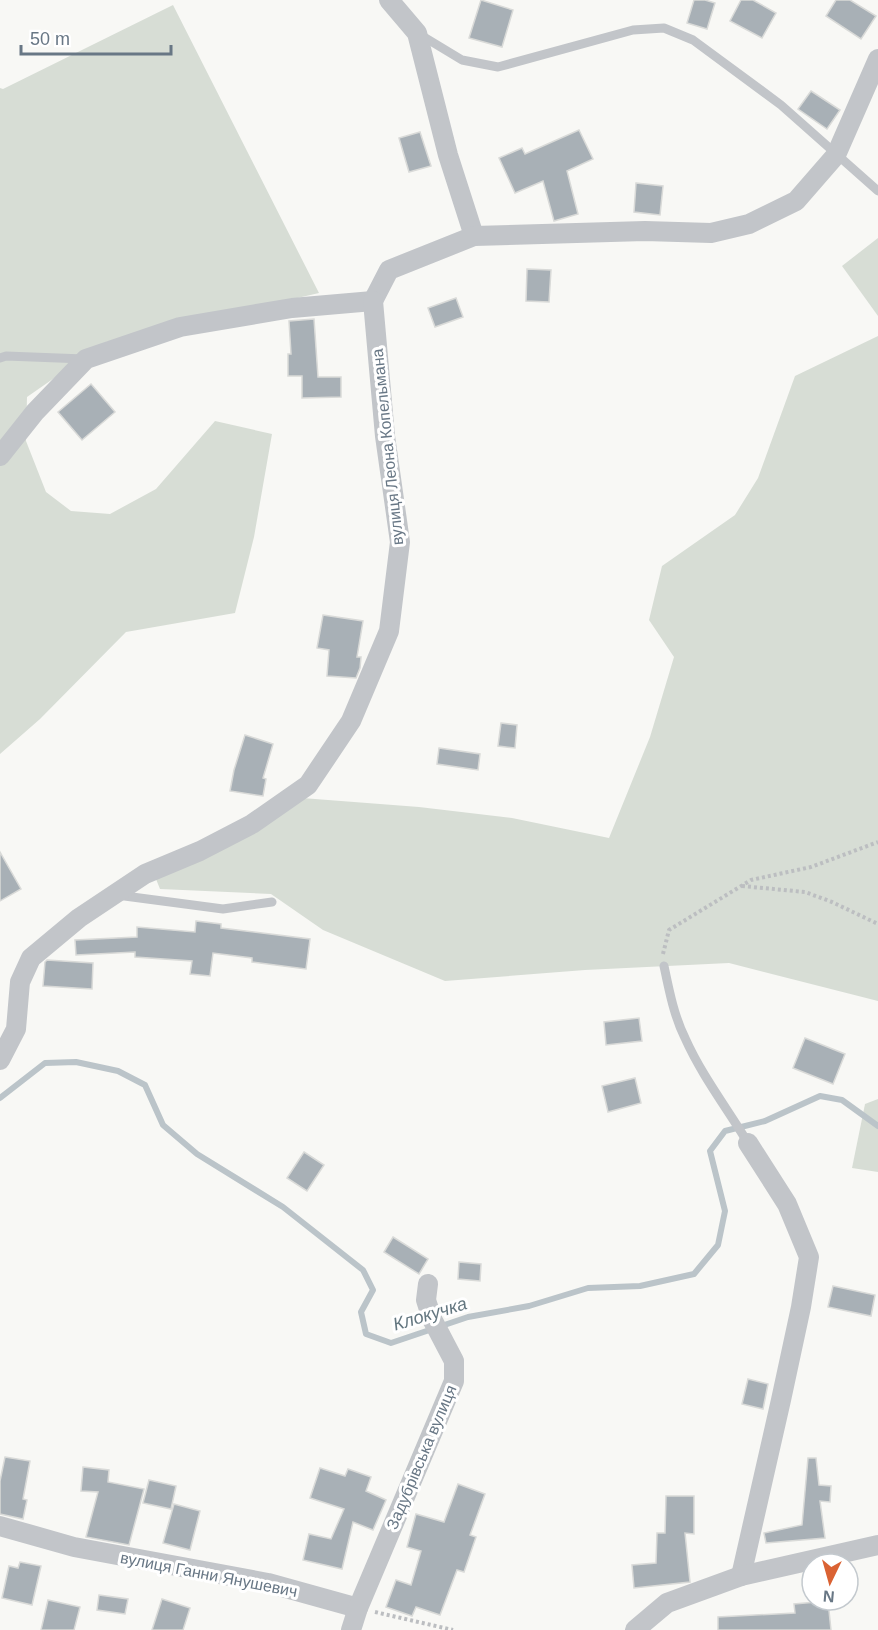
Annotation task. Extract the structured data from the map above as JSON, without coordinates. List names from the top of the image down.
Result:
{
  "streets": {
    "street": ["вулиця Леона Копельмана", "Задубрівська вулиця", "вулиця Ганни Янушевич"]
  },
  "crossings": [
    ["Задубрівська вулиця", "вулиця Ганни Янушевич"]
  ],
  "water": ["Клокучка"],
  "scale_bar": "50 m",
  "north": "bottom"
}
